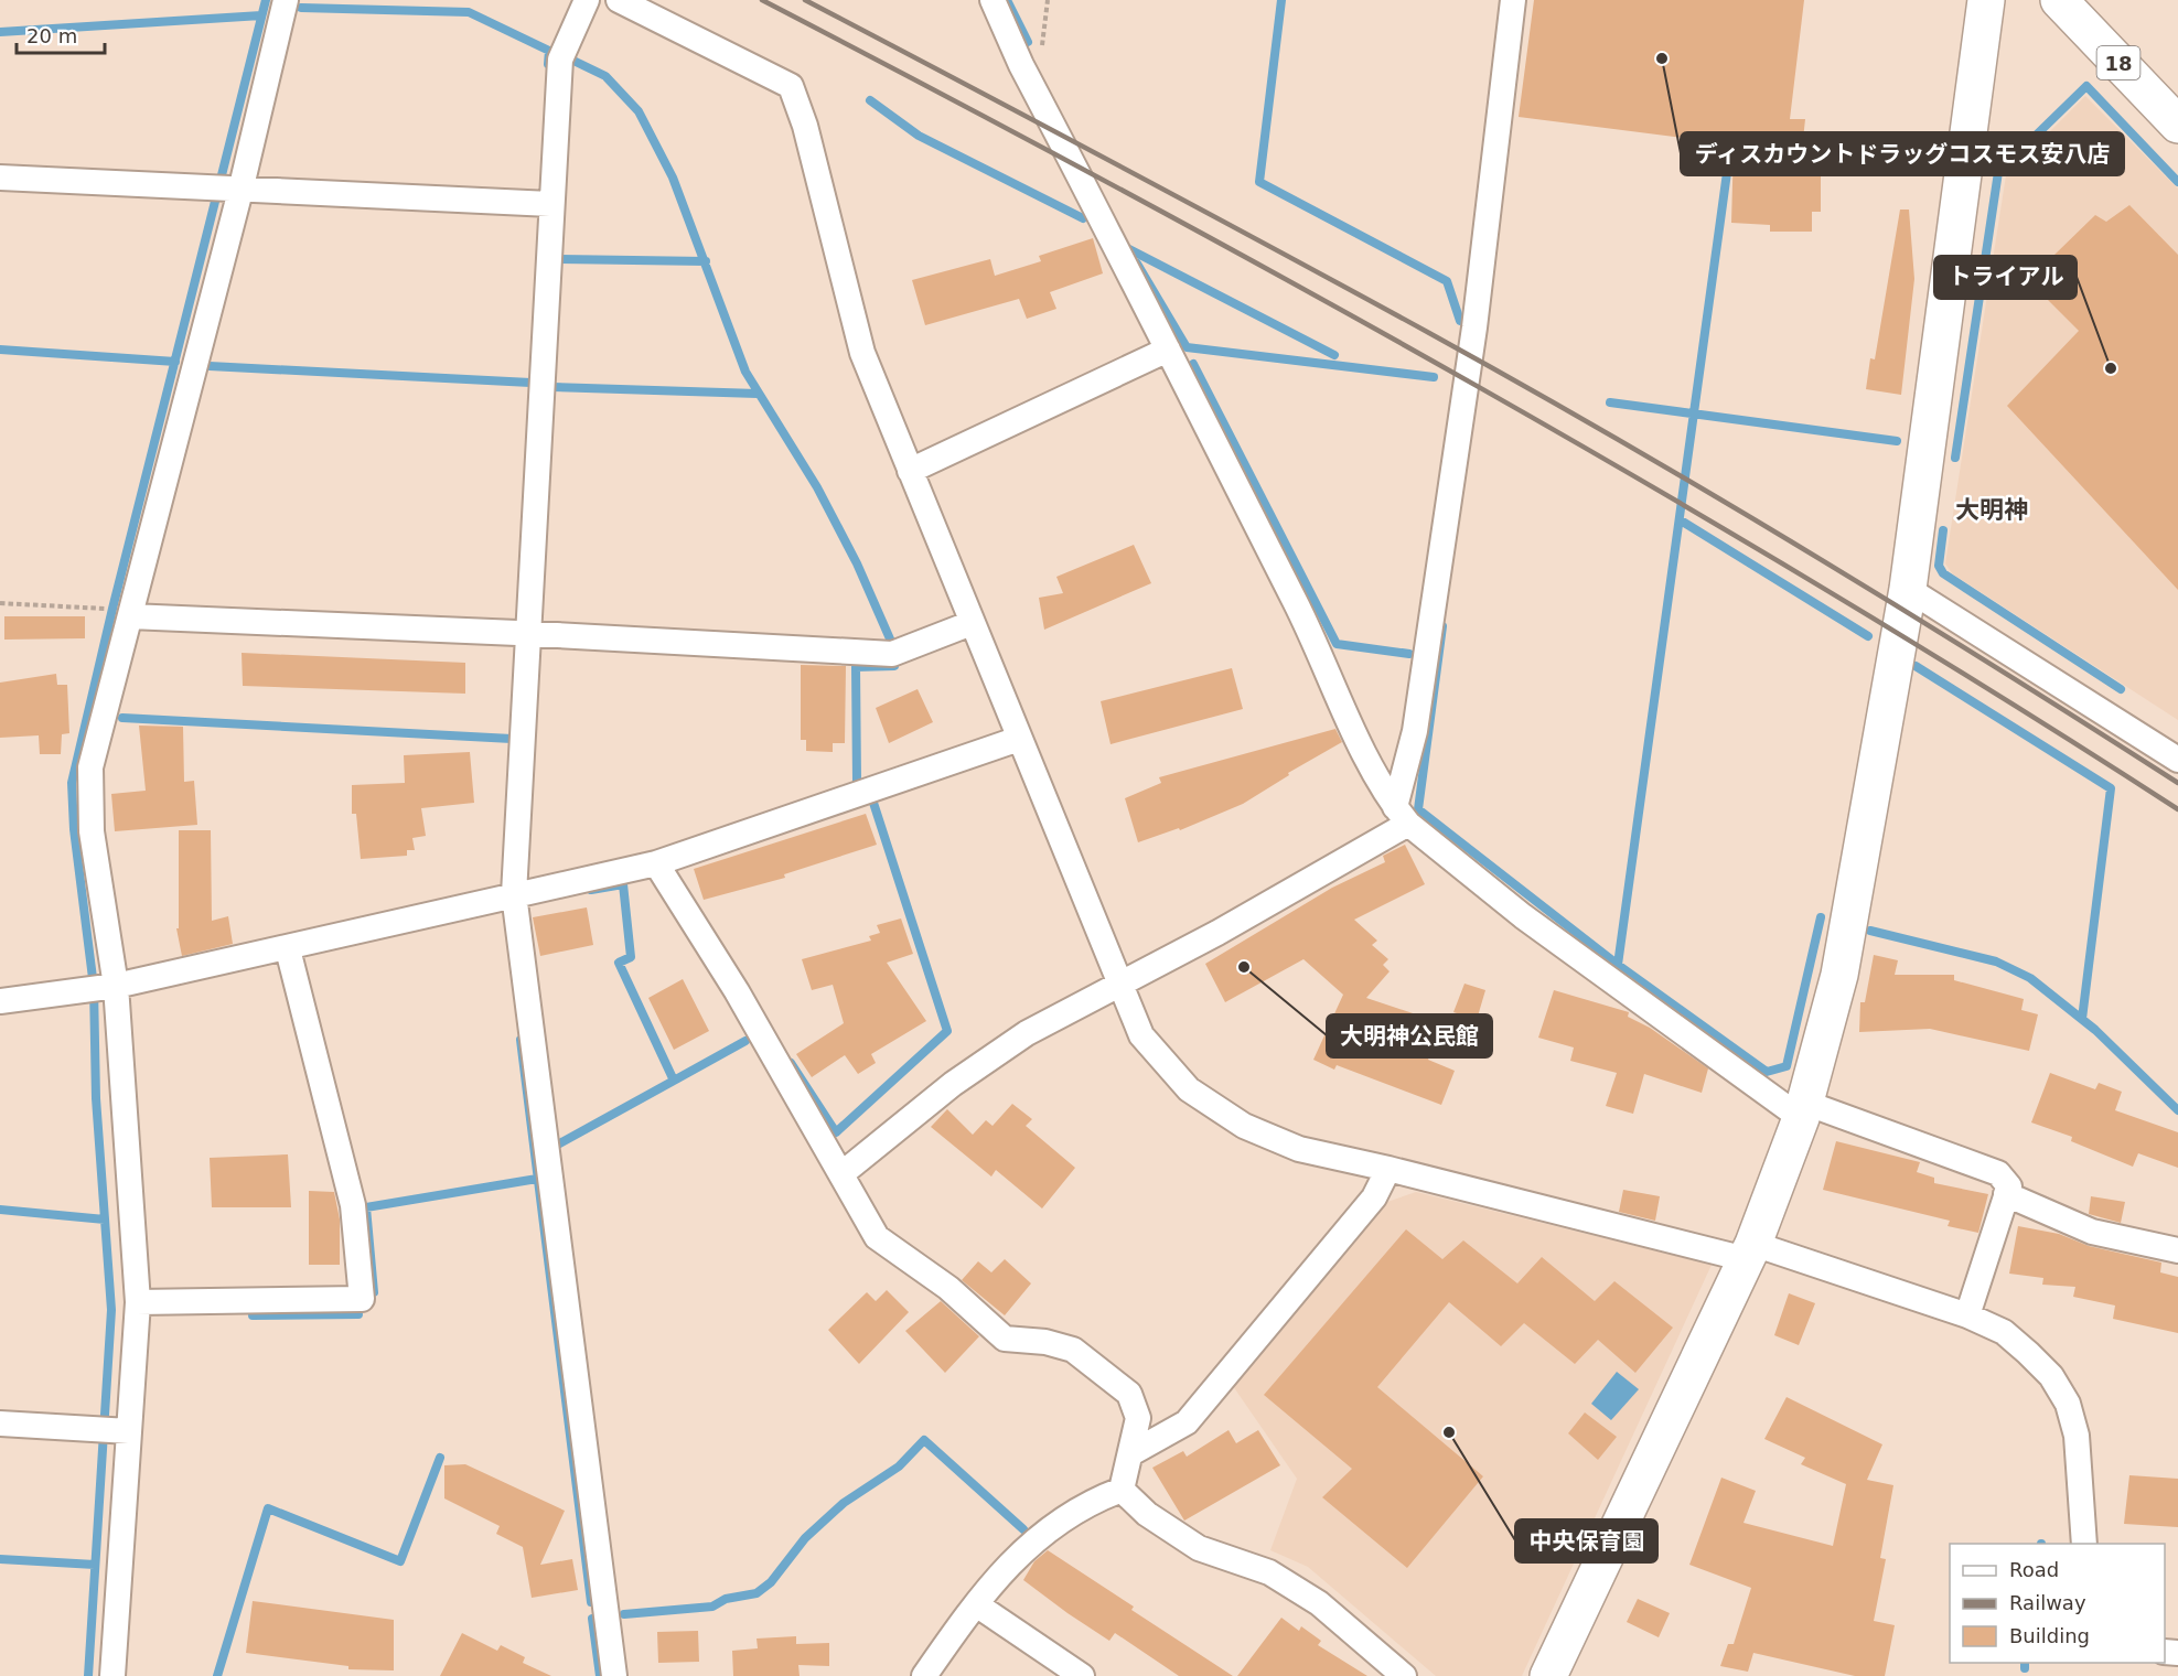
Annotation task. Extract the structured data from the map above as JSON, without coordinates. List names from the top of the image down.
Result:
{
  "streets": {
    "street": ["18"]
  },
  "districts": ["大明神"],
  "places": [
    "ディスカウントドラッグコスモス安八店",
    "トライアル",
    "大明神公民館",
    "中央保育園"
  ],
  "legend": ["Road", "Railway", "Building"],
  "scale_bar": "20 m"
}
